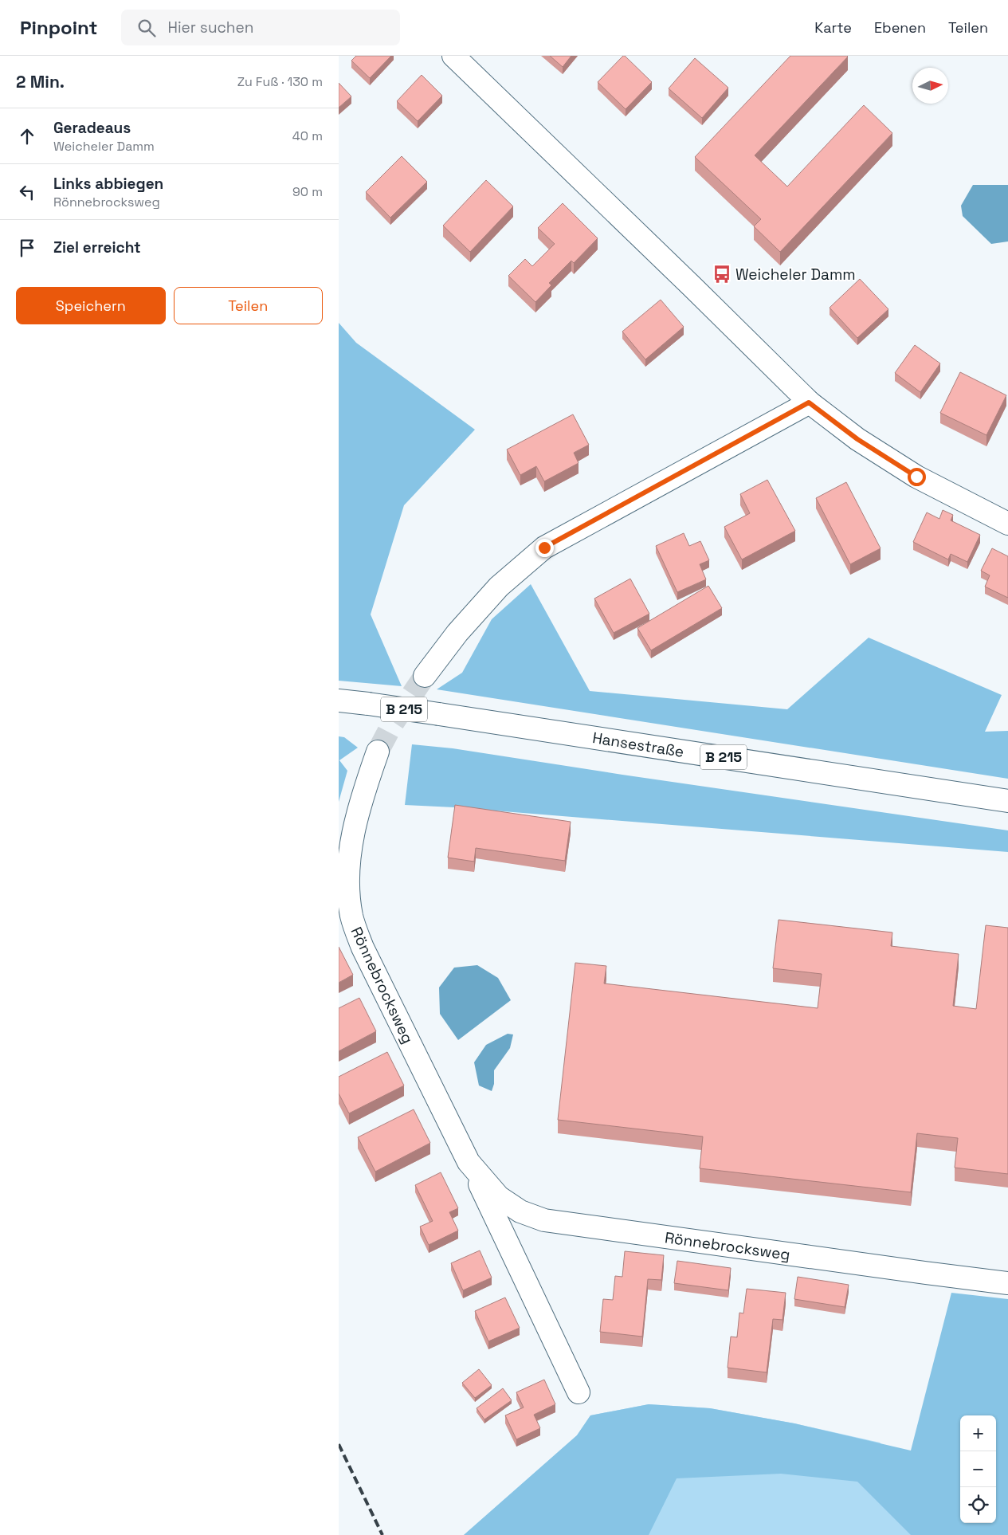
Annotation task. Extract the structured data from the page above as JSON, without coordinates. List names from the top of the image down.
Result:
{
  "streets": {
    "street": ["B 215", "Hansestraße", "Rönnebrocksweg"]
  },
  "places": {
    "bus stop": ["Weicheler Damm"]
  },
  "north": "right",
  "page": {
    "header": "Pinpoint",
    "search": "Hier suchen",
    "nav": ["Karte", "Ebenen", "Teilen"],
    "heading": ["2 Min.", "Zu Fuß · 130 m"],
    "list": [
      ["Geradeaus", "Weicheler Damm", "40 m"],
      ["Links abbiegen", "Rönnebrocksweg", "90 m"],
      "Ziel erreicht"
    ],
    "buttons": ["Speichern", "Teilen"],
    "map_buttons": ["+", "−"]
  }
}
